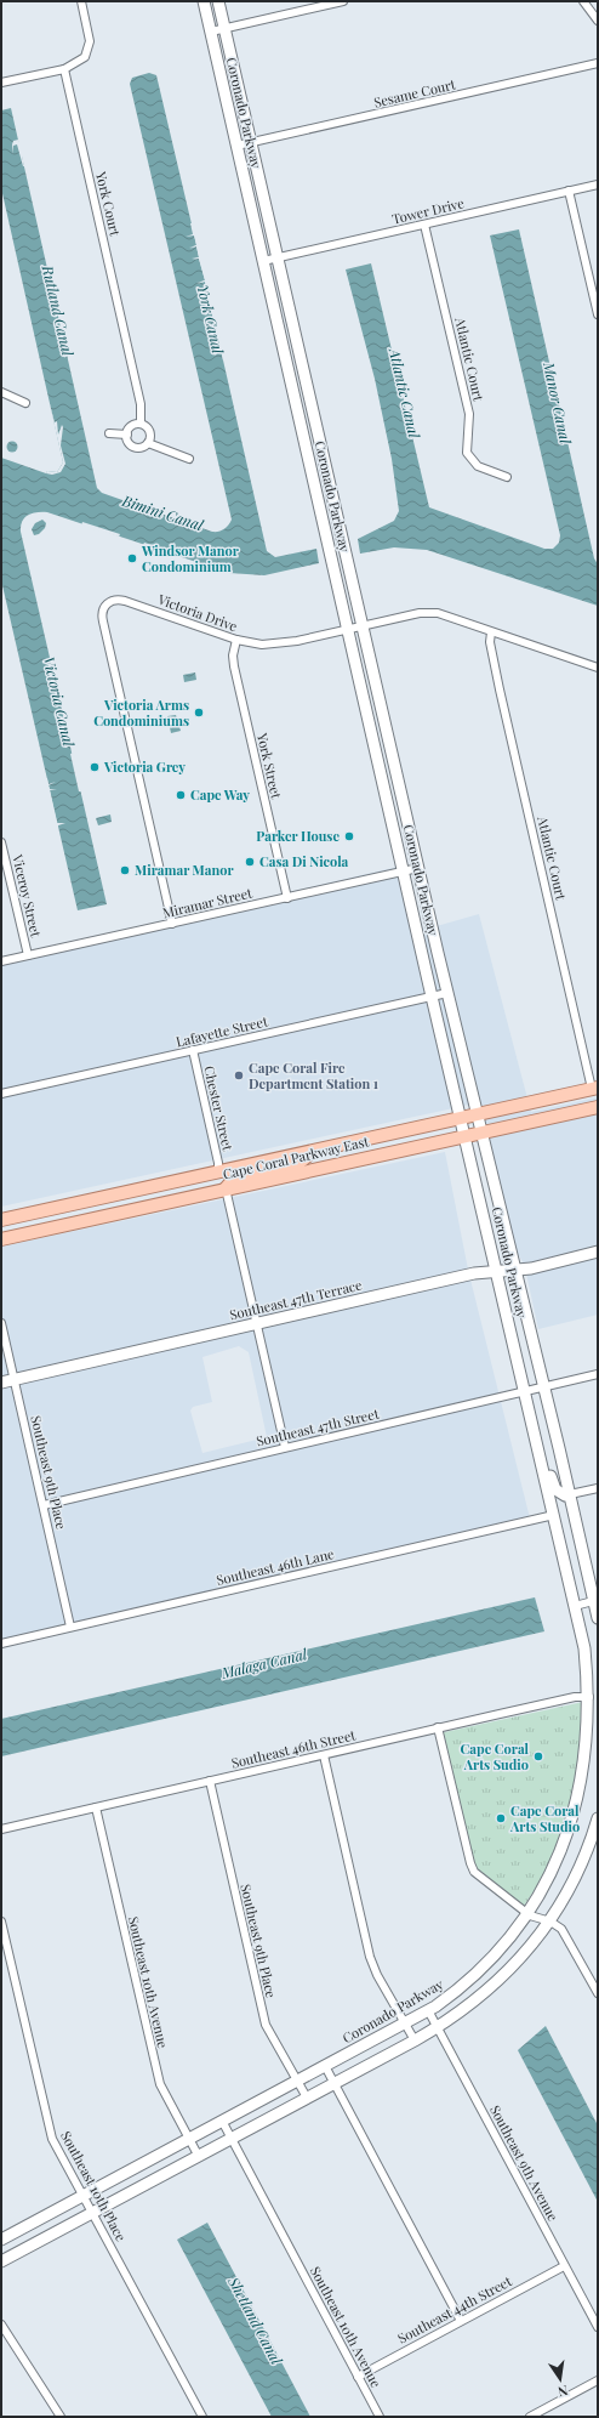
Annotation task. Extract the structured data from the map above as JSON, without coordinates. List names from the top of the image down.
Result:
{
  "streets": {
    "main road": ["Cape Coral Parkway East"],
    "street": [
      "Sesame Court",
      "Coronado Parkway",
      "York Court",
      "Tower Drive",
      "Atlantic Court",
      "Victoria Drive",
      "York Street",
      "Viceroy Street",
      "Miramar Street",
      "Lafayette Street",
      "Chester Street",
      "Southeast 47th Terrace",
      "Southeast 47th Street",
      "Southeast 9th Place",
      "Southeast 46th Lane",
      "Southeast 46th Street",
      "Southeast 10th Avenue",
      "Southeast 9th Avenue",
      "Southeast 10th Place",
      "Southeast 44th Street"
    ]
  },
  "crossings": [
    ["Sesame Court", "Coronado Parkway"],
    ["Coronado Parkway", "Tower Drive"],
    ["Coronado Parkway", "Victoria Drive"],
    ["Coronado Parkway", "Miramar Street"],
    ["Coronado Parkway", "Lafayette Street"],
    ["Coronado Parkway", "Cape Coral Parkway East"],
    ["Coronado Parkway", "Southeast 47th Terrace"],
    ["Coronado Parkway", "Southeast 47th Street"],
    ["Coronado Parkway", "Southeast 9th Place"],
    ["Coronado Parkway", "Southeast 46th Lane"],
    ["Coronado Parkway", "Southeast 46th Street"],
    ["Coronado Parkway", "Southeast 10th Avenue"],
    ["Coronado Parkway", "Southeast 9th Avenue"],
    ["Coronado Parkway", "Southeast 10th Place"],
    ["Tower Drive", "Atlantic Court"],
    ["Atlantic Court", "Victoria Drive"],
    ["Atlantic Court", "Cape Coral Parkway East"],
    ["Victoria Drive", "York Street"],
    ["Victoria Drive", "Miramar Street"],
    ["York Street", "Miramar Street"],
    ["Viceroy Street", "Miramar Street"],
    ["Lafayette Street", "Chester Street"],
    ["Chester Street", "Cape Coral Parkway East"],
    ["Southeast 47th Terrace", "Southeast 9th Place"],
    ["Southeast 47th Street", "Southeast 9th Place"],
    ["Southeast 9th Place", "Southeast 46th Lane"],
    ["Southeast 9th Place", "Southeast 46th Street"],
    ["Southeast 46th Street", "Southeast 10th Avenue"],
    ["Southeast 10th Avenue", "Southeast 44th Street"],
    ["Southeast 9th Avenue", "Southeast 44th Street"]
  ],
  "water": [
    "Rutland Canal",
    "York Canal",
    "Atlantic Canal",
    "Manor Canal",
    "Bimini Canal",
    "Victoria Canal",
    "Malaga Canal",
    "Shetland Canal"
  ],
  "places": [
    "Windsor Manor Condominium",
    "Victoria Arms Condominiums",
    "Victoria Grey",
    "Cape Way",
    "Parker House",
    "Casa Di Nicola",
    "Miramar Manor",
    "Cape Coral Fire Department Station 1",
    "Cape Coral Arts Sudio",
    "Cape Coral Arts Studio"
  ],
  "north": "bottom"
}
